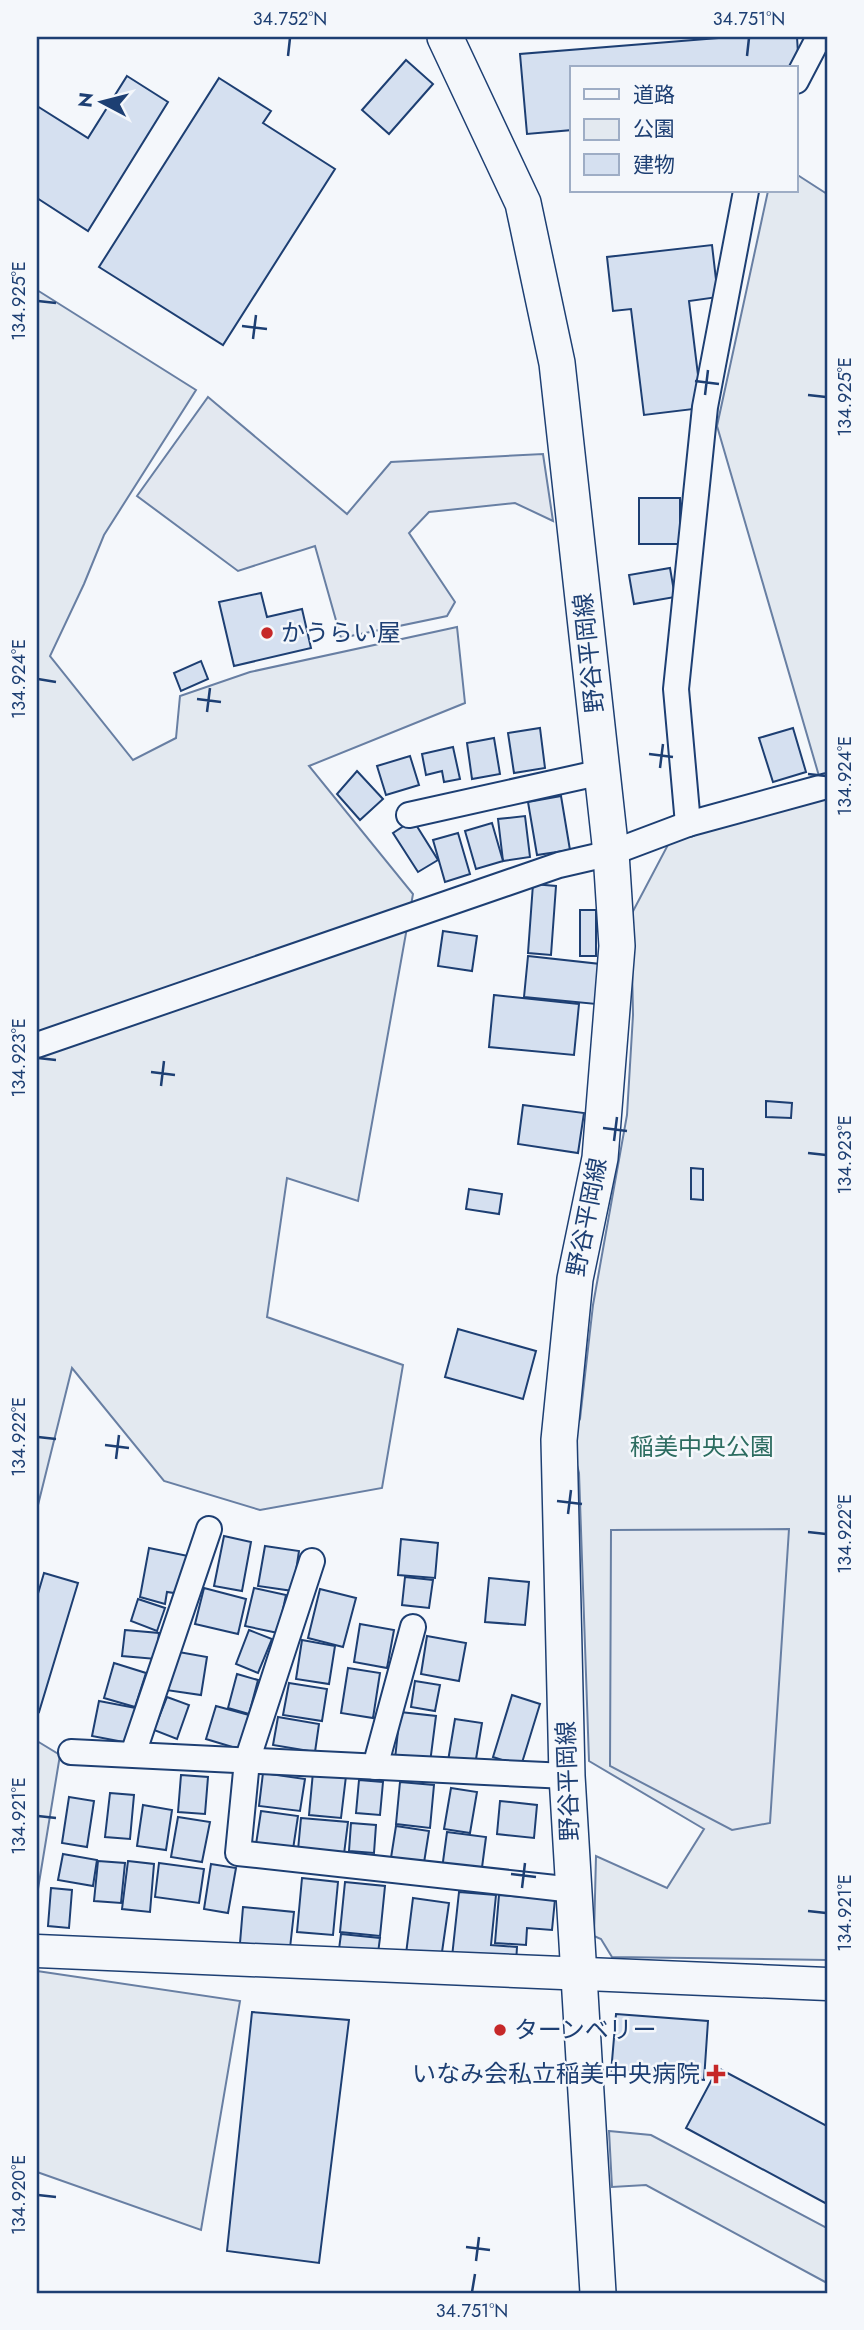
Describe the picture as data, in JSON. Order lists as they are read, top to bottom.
{
  "streets": {
    "main road": ["野谷平岡線"]
  },
  "parks": ["稲美中央公園"],
  "places": {
    "other": ["かうらい屋", "ターンベリー"],
    "health": ["いなみ会私立稲美中央病院"]
  },
  "legend": ["道路", "公園", "建物"],
  "north": "left",
  "coordinates": [
    "34.752°N",
    "34.751°N",
    "134.925°E",
    "134.924°E",
    "134.923°E",
    "134.922°E",
    "134.921°E",
    "134.920°E"
  ]
}
